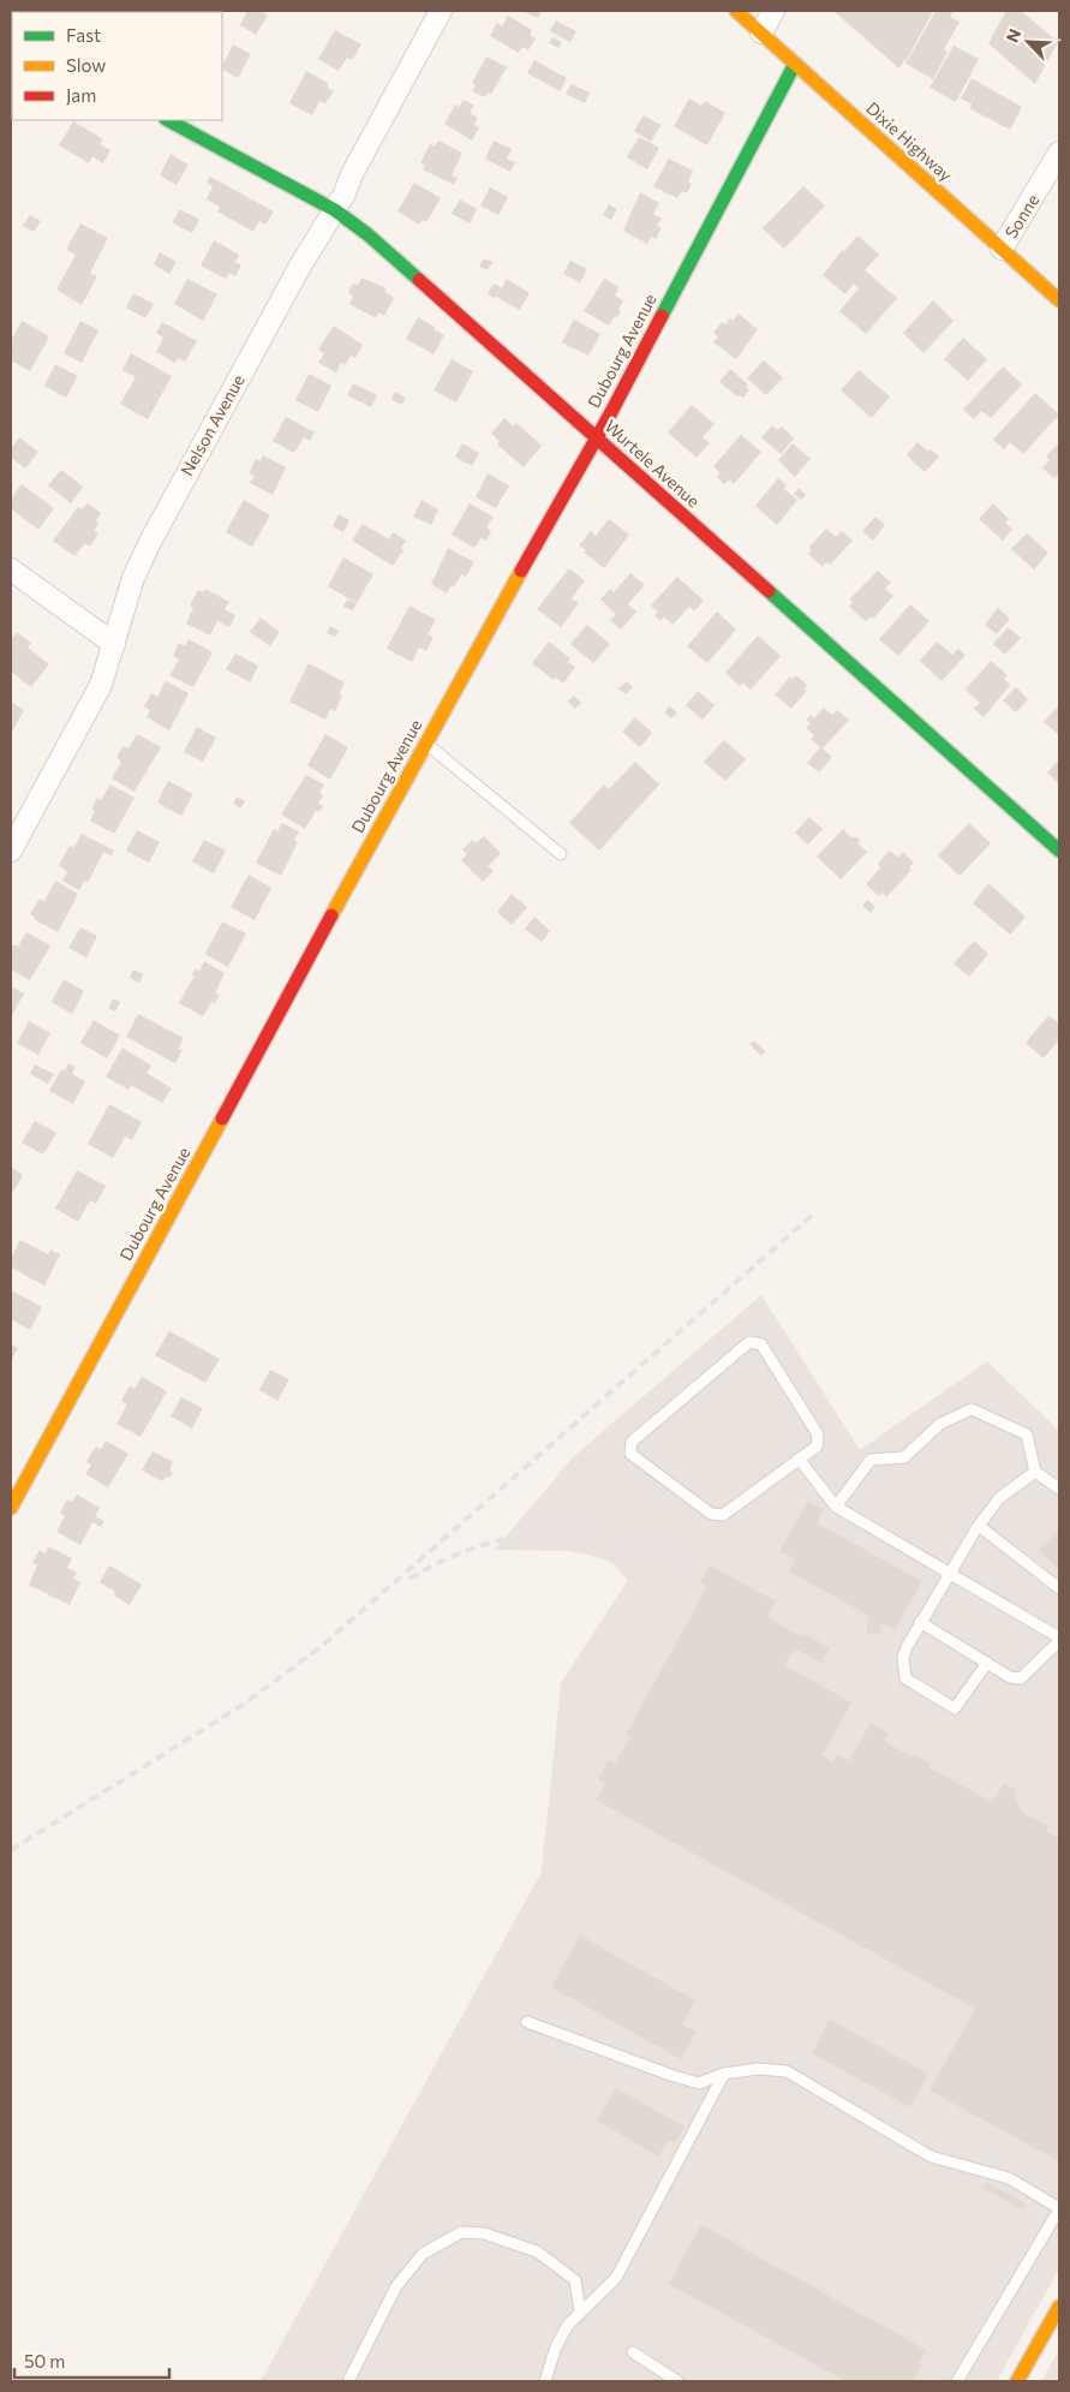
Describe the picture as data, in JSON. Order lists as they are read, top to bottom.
{
  "streets": {
    "street": [
      "Dixie Highway",
      "Sonne",
      "Dubourg Avenue",
      "Nelson Avenue",
      "Wurtele Avenue"
    ]
  },
  "crossings": [
    ["Dixie Highway", "Sonne"],
    ["Dixie Highway", "Dubourg Avenue"],
    ["Dubourg Avenue", "Wurtele Avenue"],
    ["Nelson Avenue", "Wurtele Avenue"]
  ],
  "legend": ["Fast", "Slow", "Jam"],
  "scale_bar": "50 m",
  "north": "top left"
}
